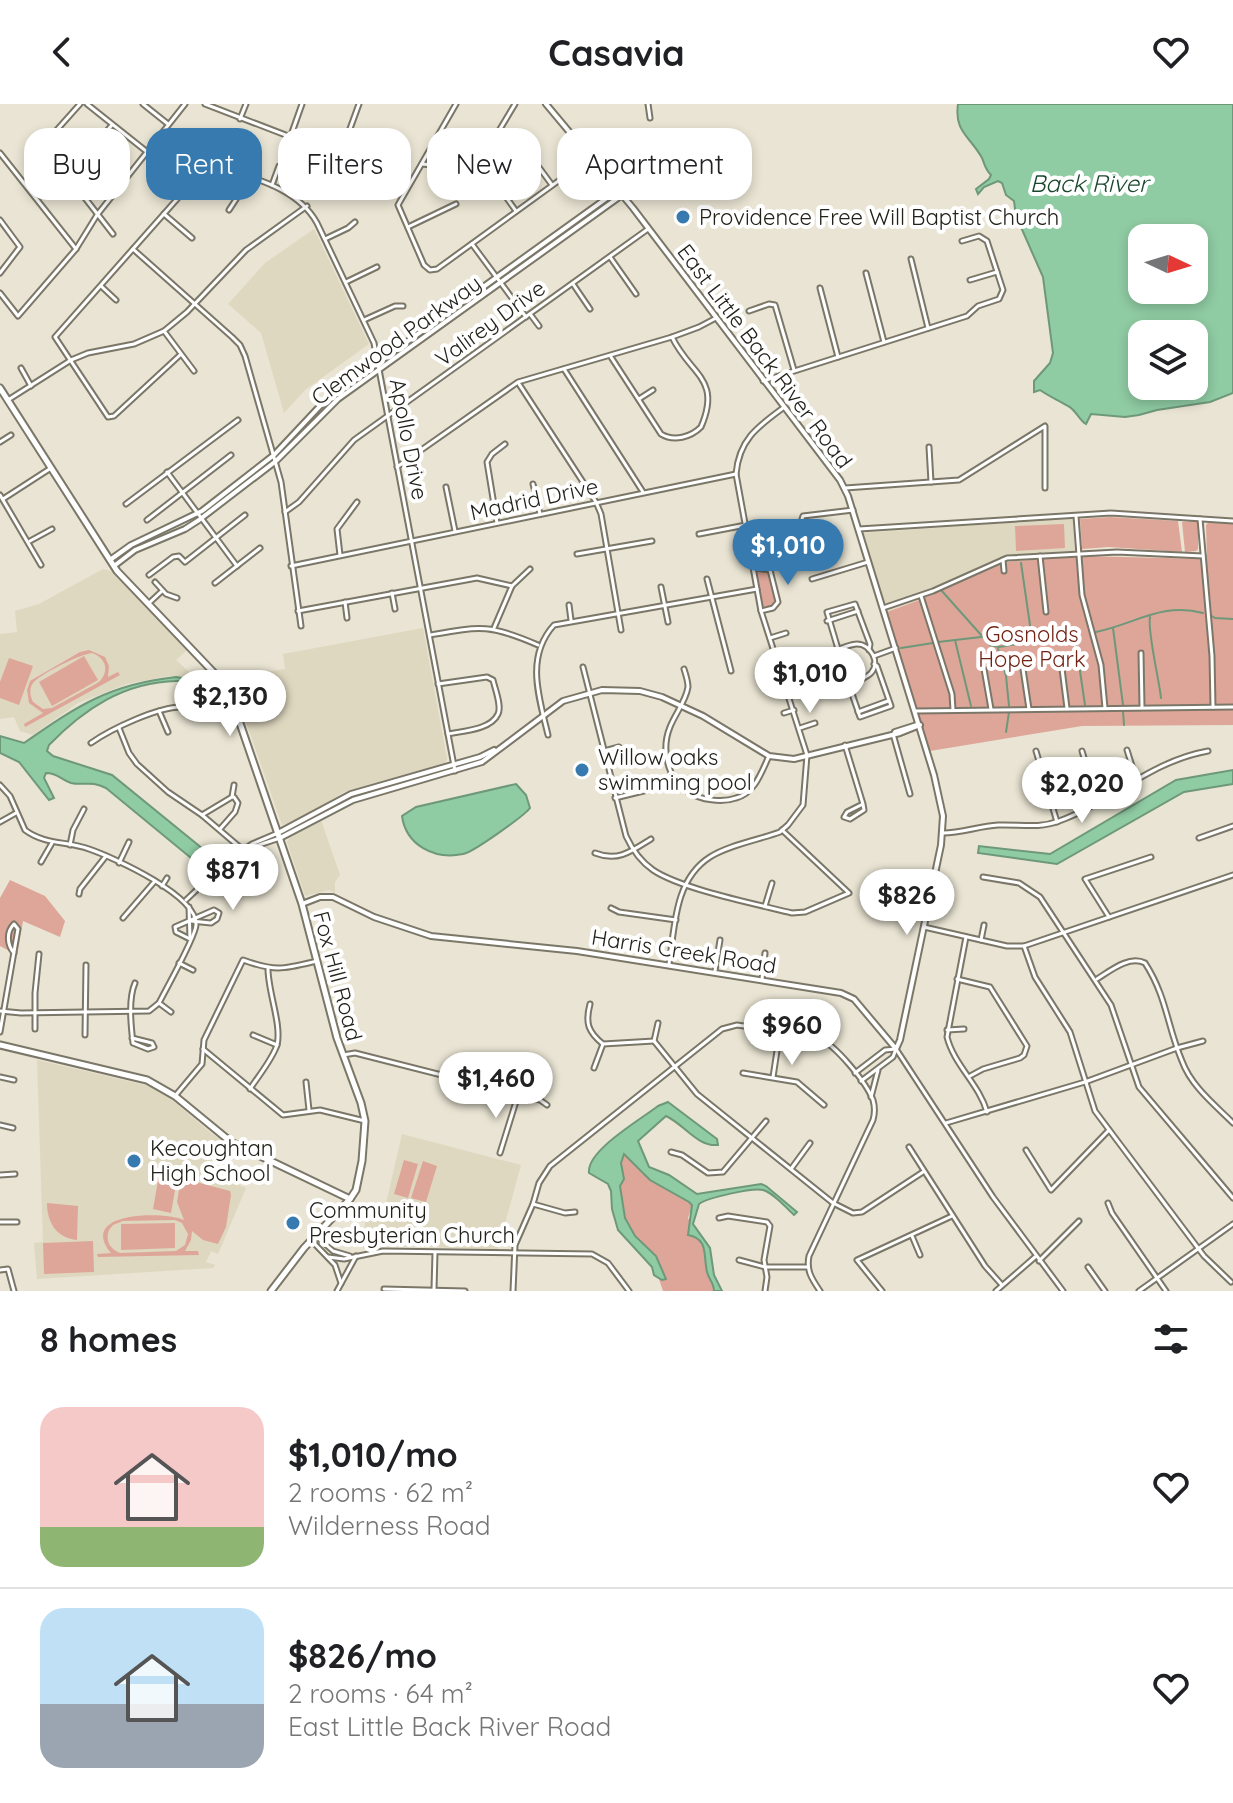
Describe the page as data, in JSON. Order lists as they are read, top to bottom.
{
  "streets": {
    "main road": ["Fox Hill Road"],
    "street": [
      "Valirey Drive",
      "Clemwood Parkway",
      "East Little Back River Road",
      "Apollo Drive",
      "Madrid Drive",
      "Harris Creek Road"
    ]
  },
  "crossings": [
    ["Valirey Drive", "East Little Back River Road"],
    ["Valirey Drive", "Apollo Drive"],
    ["Clemwood Parkway", "Apollo Drive"],
    ["Clemwood Parkway", "Fox Hill Road"],
    ["East Little Back River Road", "Harris Creek Road"],
    ["Apollo Drive", "Madrid Drive"],
    ["Harris Creek Road", "Fox Hill Road"]
  ],
  "water": ["Back River"],
  "parks": ["Gosnolds Hope Park"],
  "places": [
    "Providence Free Will Baptist Church",
    "Willow oaks swimming pool",
    "Kecoughtan High School",
    "Community Presbyterian Church"
  ],
  "north": "right",
  "page": {
    "header": "Casavia",
    "chip": [
      "Buy",
      "Rent",
      "Filters",
      "New",
      "Apartment"
    ],
    "price": [
      "$1,010",
      "$1,010",
      "$2,130",
      "$2,020",
      "$871",
      "$826",
      "$960",
      "$1,460"
    ],
    "heading": "8 homes",
    "list": [
      {
        "name": "$1,010/mo",
        "note": "2 rooms · 62 m² · Wilderness Road"
      },
      {
        "name": "$826/mo",
        "note": "2 rooms · 64 m² · East Little Back River Road"
      }
    ]
  }
}
